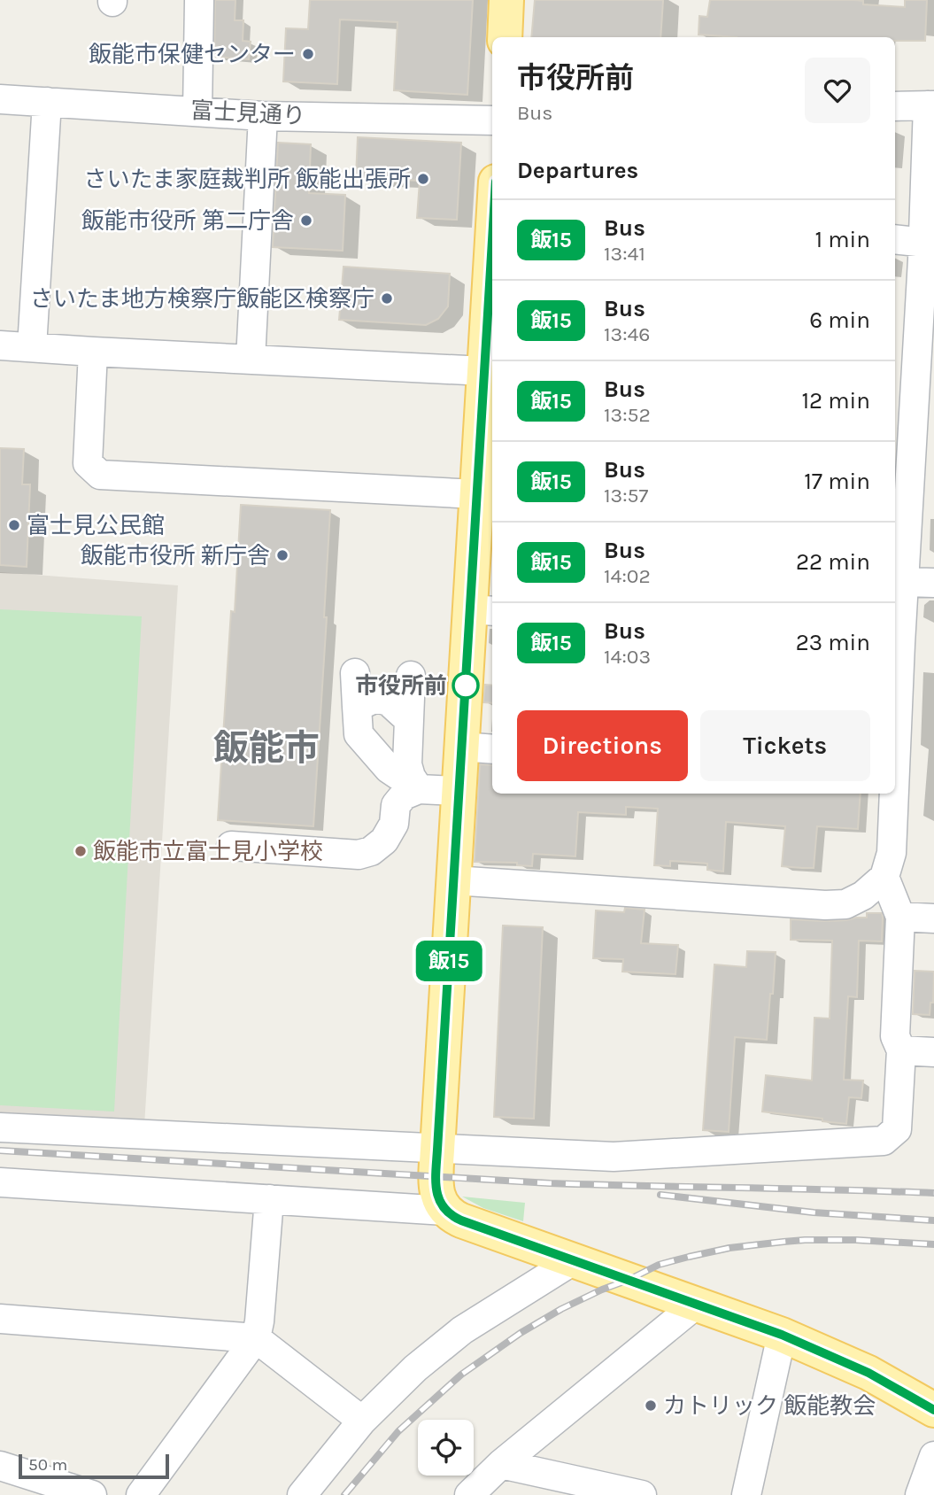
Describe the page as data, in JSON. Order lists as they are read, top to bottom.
{
  "streets": {
    "street": ["富士見通り"]
  },
  "districts": ["飯能市"],
  "places": [
    "飯能市保健センター",
    "さいたま家庭裁判所 飯能出張所",
    "飯能市役所 第二庁舎",
    "さいたま地方検察庁飯能区検察庁",
    "富士見公民館",
    "飯能市役所 新庁舎",
    "市役所前",
    "飯能市立富士見小学校",
    "カトリック 飯能教会"
  ],
  "lines": ["bus line 飯15"],
  "scale_bar": "50 m",
  "page": {
    "on_map": "飯15",
    "heading": [
      ["市役所前", "Bus"],
      "Departures"
    ],
    "list": [
      {
        "mark": "飯15",
        "name": "Bus",
        "note": "13:41",
        "value": "1 min"
      },
      {
        "mark": "飯15",
        "name": "Bus",
        "note": "13:46",
        "value": "6 min"
      },
      {
        "mark": "飯15",
        "name": "Bus",
        "note": "13:52",
        "value": "12 min"
      },
      {
        "mark": "飯15",
        "name": "Bus",
        "note": "13:57",
        "value": "17 min"
      },
      {
        "mark": "飯15",
        "name": "Bus",
        "note": "14:02",
        "value": "22 min"
      },
      {
        "mark": "飯15",
        "name": "Bus",
        "note": "14:03",
        "value": "23 min"
      }
    ],
    "buttons": ["Directions", "Tickets"],
    "scale": "50 m"
  }
}
